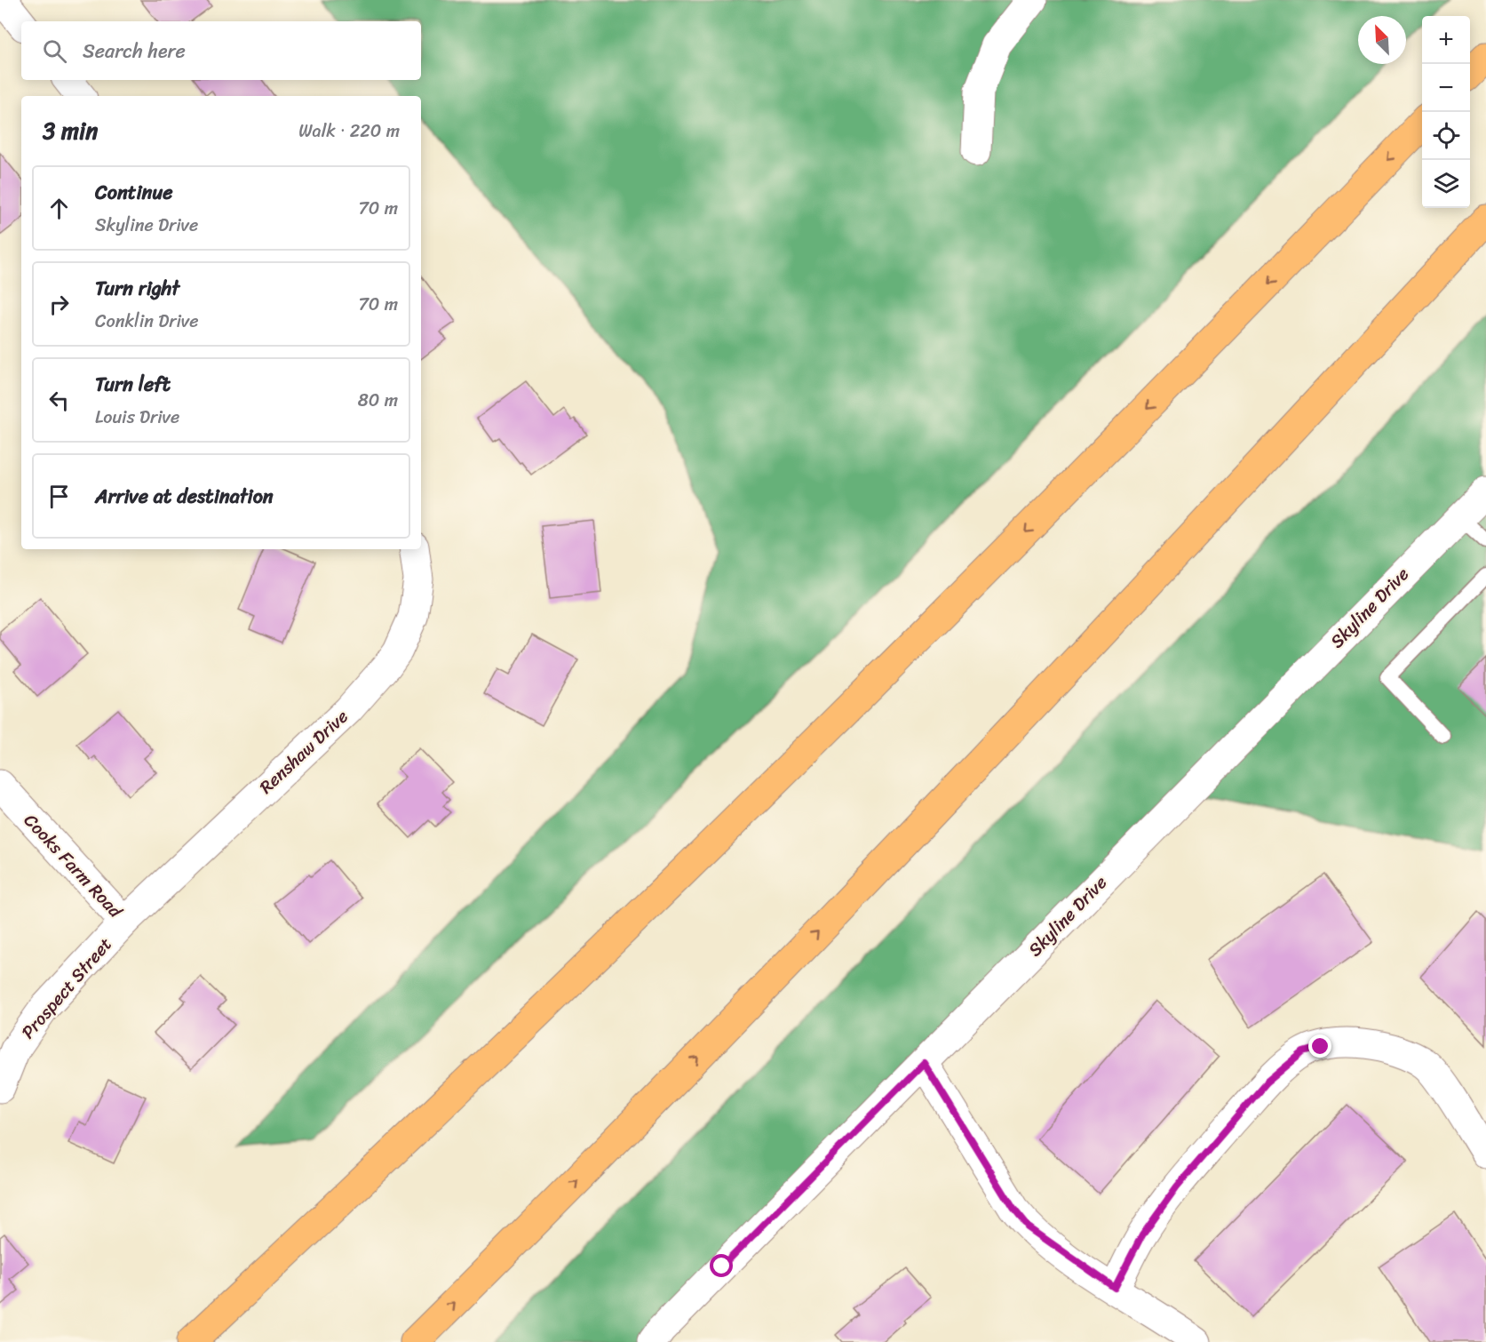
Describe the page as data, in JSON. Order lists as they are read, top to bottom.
{
  "streets": {
    "street": [
      "Skyline Drive",
      "Renshaw Drive",
      "Cooks Farm Road",
      "Prospect Street"
    ]
  },
  "crossings": [
    ["Renshaw Drive", "Cooks Farm Road"],
    ["Renshaw Drive", "Prospect Street"],
    ["Cooks Farm Road", "Prospect Street"]
  ],
  "north": "top left",
  "page": {
    "map_buttons": ["+", "−"],
    "search": "Search here",
    "heading": ["3 min", "Walk · 220 m"],
    "list": [
      ["Continue", "Skyline Drive", "70 m"],
      ["Turn right", "Conklin Drive", "70 m"],
      ["Turn left", "Louis Drive", "80 m"],
      "Arrive at destination"
    ]
  }
}
